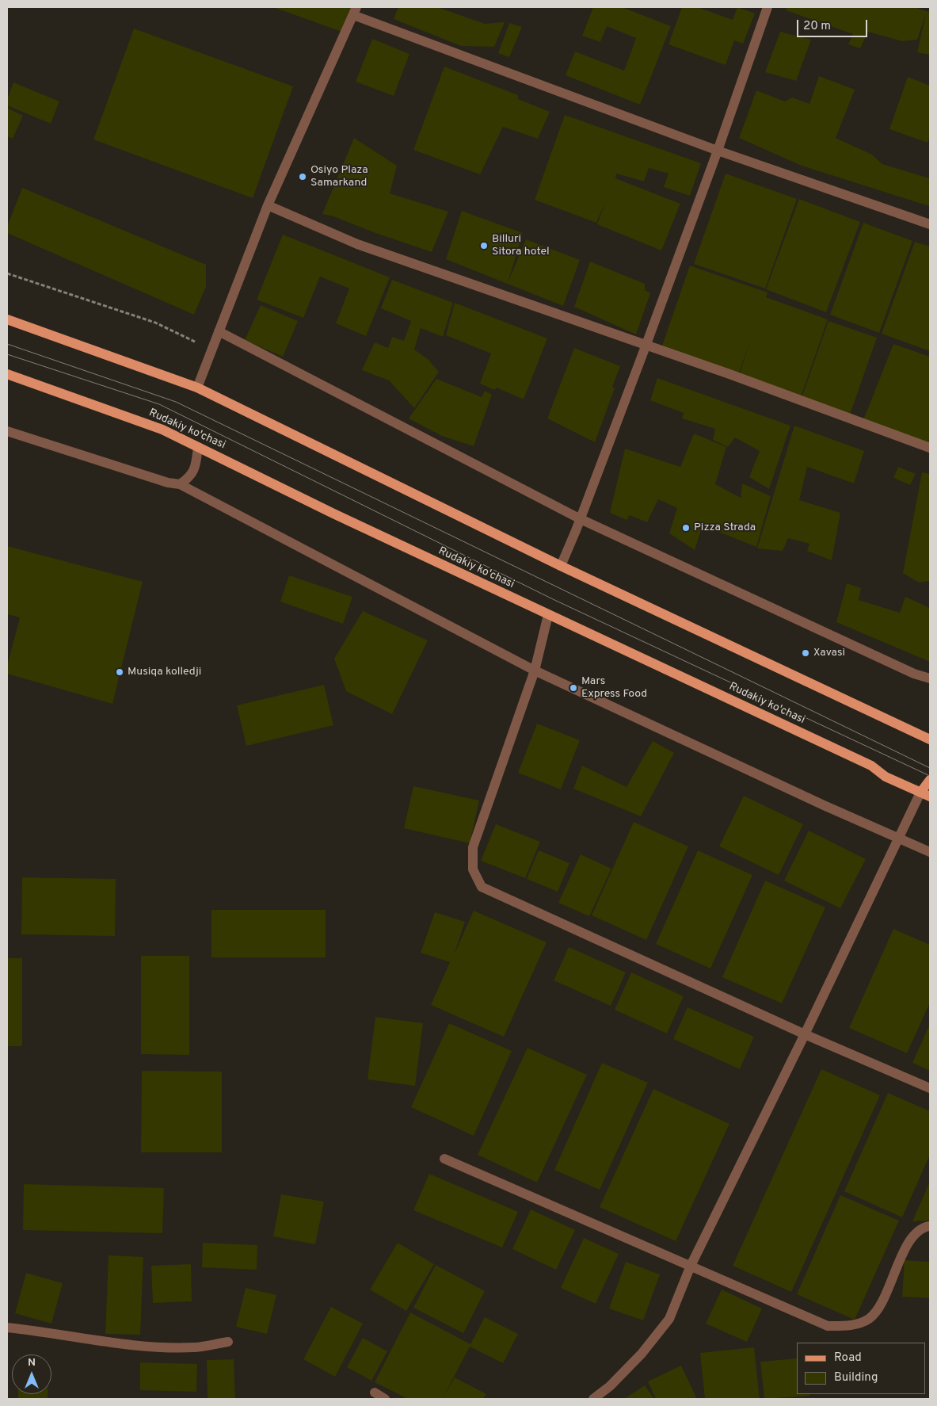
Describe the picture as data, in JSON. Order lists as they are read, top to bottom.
{
  "streets": {
    "main road": ["Rudakiy ko'chasi"]
  },
  "places": [
    "Osiyo Plaza Samarkand",
    "Billuri Sitora hotel",
    "Pizza Strada",
    "Xavasi",
    "Musiqa kolledji",
    "Mars Express Food"
  ],
  "legend": ["Road", "Building"],
  "scale_bar": "20 m",
  "north": "top"
}
